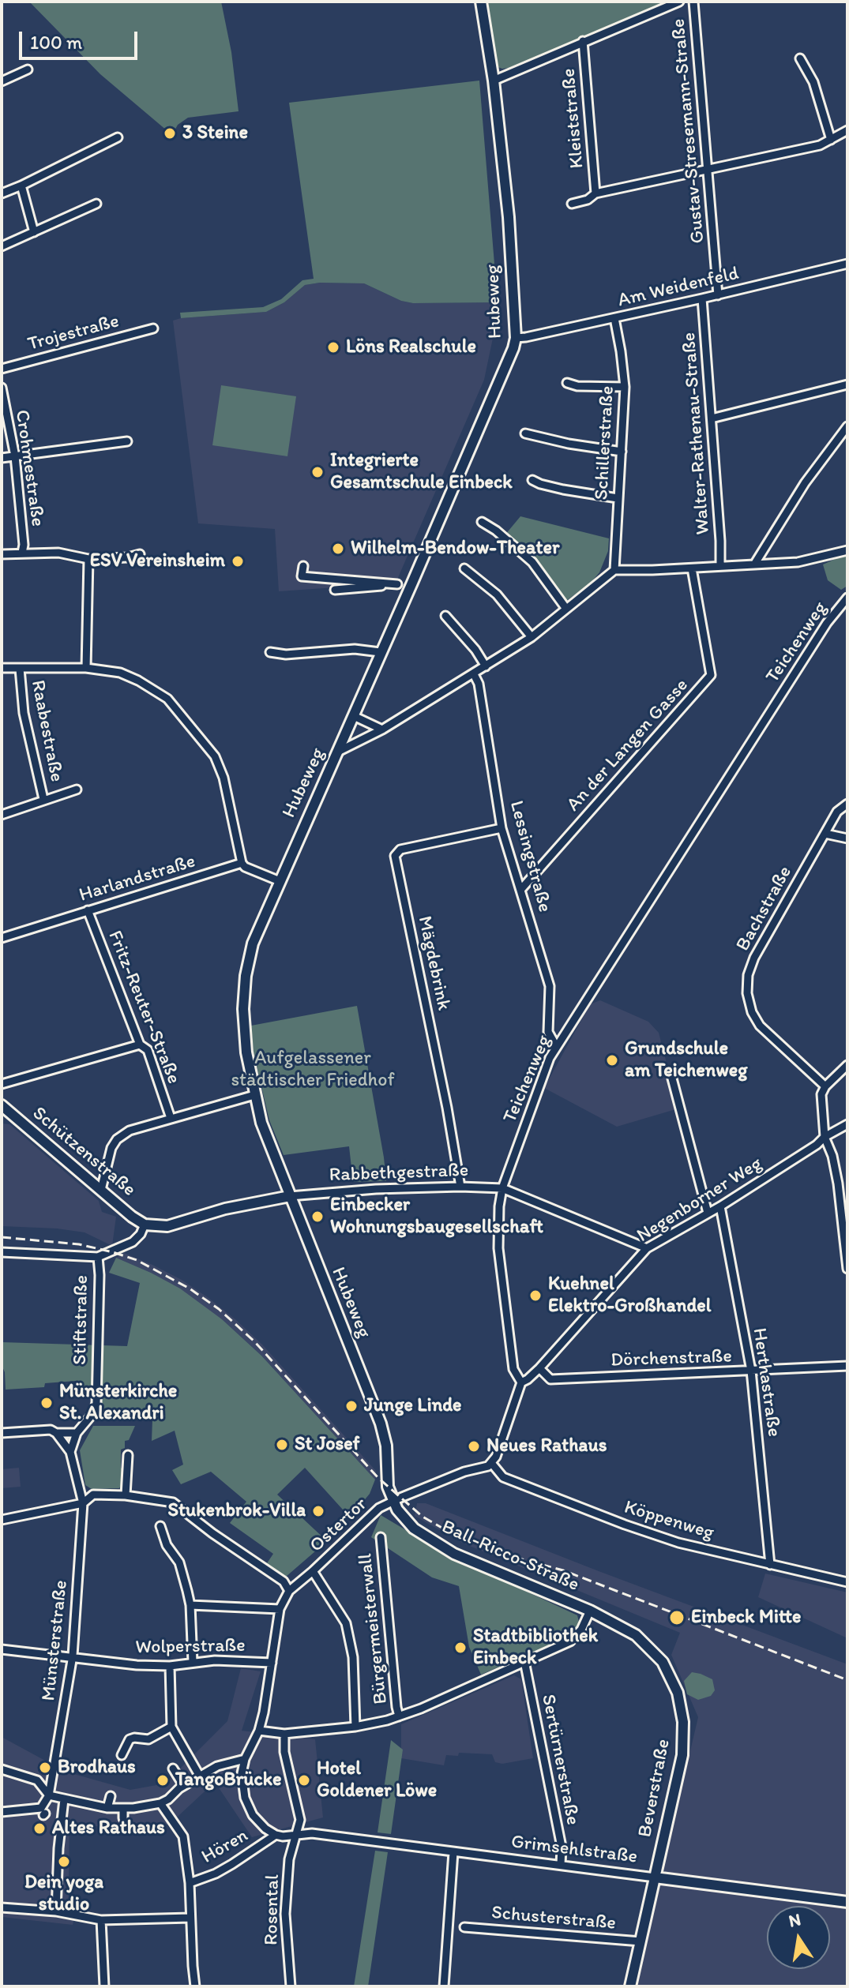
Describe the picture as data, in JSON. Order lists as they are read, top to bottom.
{
  "streets": {
    "street": [
      "Kleiststraße",
      "Gustav-Stresemann-Straße",
      "Am Weidenfeld",
      "Hubeweg",
      "Trojestraße",
      "Walter-Rathenau-Straße",
      "Schillerstraße",
      "Crohmestraße",
      "Teichenweg",
      "Raabestraße",
      "An der Langen Gasse",
      "Lessingstraße",
      "Harlandstraße",
      "Bachstraße",
      "Mägdebrink",
      "Fritz-Reuter-Straße",
      "Schützenstraße",
      "Rabbethgestraße",
      "Negenborner Weg",
      "Stiftstraße",
      "Dörchenstraße",
      "Herthastraße",
      "Köppenweg",
      "Ostertor",
      "Ball-Ricco-Straße",
      "Bürgermeisterwall",
      "Münsterstraße",
      "Wolperstraße",
      "Sertürnerstraße",
      "Beverstraße",
      "Hören",
      "Grimsehlstraße",
      "Rosental",
      "Schusterstraße"
    ]
  },
  "crossings": [
    ["Gustav-Stresemann-Straße", "Am Weidenfeld"],
    ["Am Weidenfeld", "Hubeweg"],
    ["Am Weidenfeld", "Walter-Rathenau-Straße"],
    ["Am Weidenfeld", "Schillerstraße"],
    ["Hubeweg", "Rabbethgestraße"],
    ["Hubeweg", "Ostertor"],
    ["Hubeweg", "Ball-Ricco-Straße"],
    ["Teichenweg", "Lessingstraße"],
    ["Teichenweg", "Rabbethgestraße"],
    ["Teichenweg", "Negenborner Weg"],
    ["An der Langen Gasse", "Lessingstraße"],
    ["Lessingstraße", "Mägdebrink"],
    ["Harlandstraße", "Fritz-Reuter-Straße"],
    ["Mägdebrink", "Rabbethgestraße"],
    ["Schützenstraße", "Rabbethgestraße"],
    ["Rabbethgestraße", "Negenborner Weg"],
    ["Negenborner Weg", "Dörchenstraße"],
    ["Negenborner Weg", "Herthastraße"],
    ["Stiftstraße", "Münsterstraße"],
    ["Dörchenstraße", "Herthastraße"],
    ["Herthastraße", "Köppenweg"],
    ["Ostertor", "Ball-Ricco-Straße"],
    ["Ball-Ricco-Straße", "Beverstraße"],
    ["Münsterstraße", "Wolperstraße"],
    ["Sertürnerstraße", "Grimsehlstraße"],
    ["Beverstraße", "Grimsehlstraße"],
    ["Beverstraße", "Schusterstraße"],
    ["Hören", "Grimsehlstraße"],
    ["Grimsehlstraße", "Rosental"]
  ],
  "parks": ["Aufgelassener städtischer Friedhof"],
  "places": [
    "3 Steine",
    "Löns Realschule",
    "Integrierte Gesamtschule Einbeck",
    "Wilhelm-Bendow-Theater",
    "ESV Vereinsheim",
    "Grundschule am Teichenweg",
    "Einbecker Wohnungsbaugesellschaft",
    "Kuehnel Elektro-Großhandel",
    "Münsterkirche St. Alexandri",
    "Junge Linde",
    "St Josef",
    "Neues Rathaus",
    "Stukenbrok-Villa",
    "Einbeck Mitte",
    "Stadtbibliothek Einbeck",
    "Brodhaus",
    "TangoBrücke",
    "Hotel Goldener Löwe",
    "Altes Rathaus",
    "Dein yoga studio"
  ],
  "scale_bar": "100 m",
  "north": "top"
}
